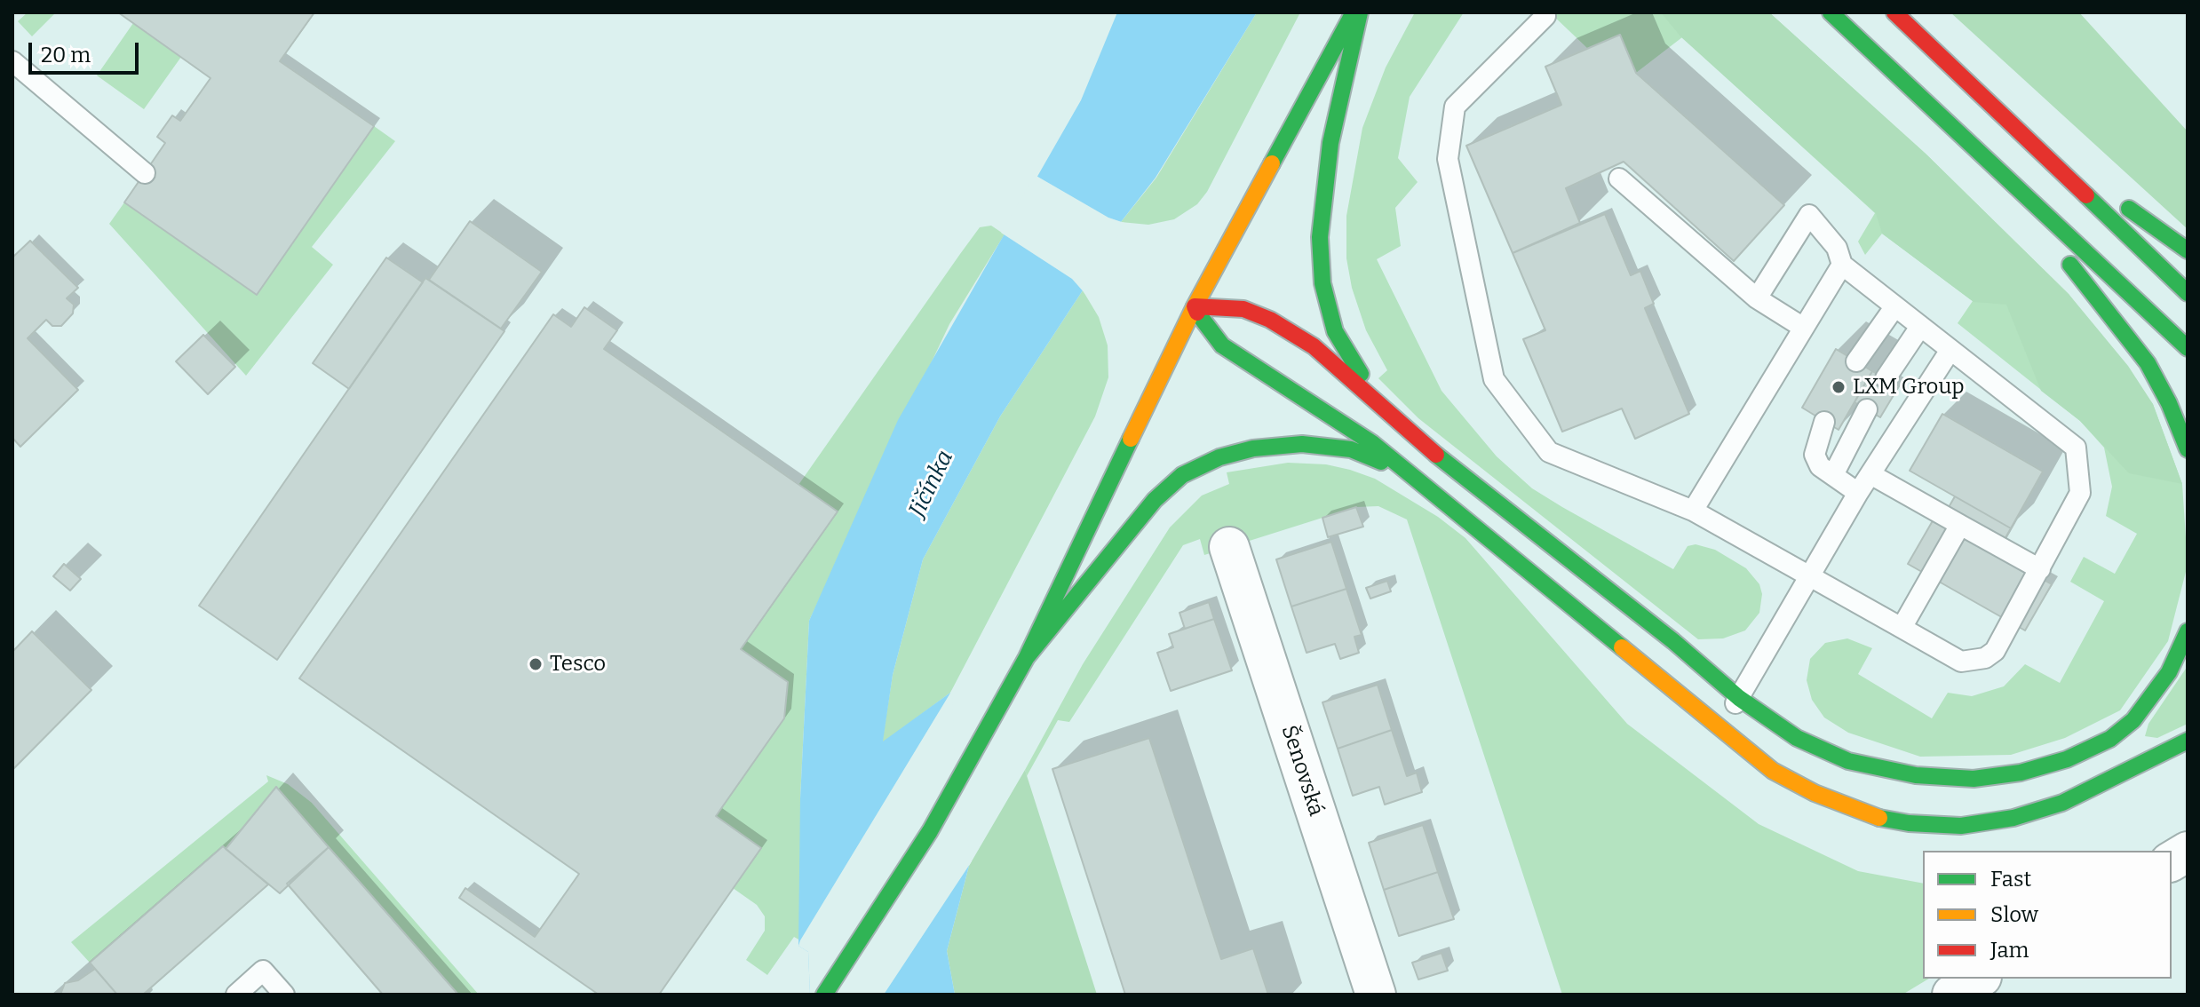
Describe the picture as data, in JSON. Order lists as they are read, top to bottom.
{
  "streets": {
    "street": ["Šenovská"]
  },
  "water": ["Jičínka"],
  "places": ["LXM Group", "Tesco"],
  "legend": ["Fast", "Slow", "Jam"],
  "scale_bar": "20 m"
}
